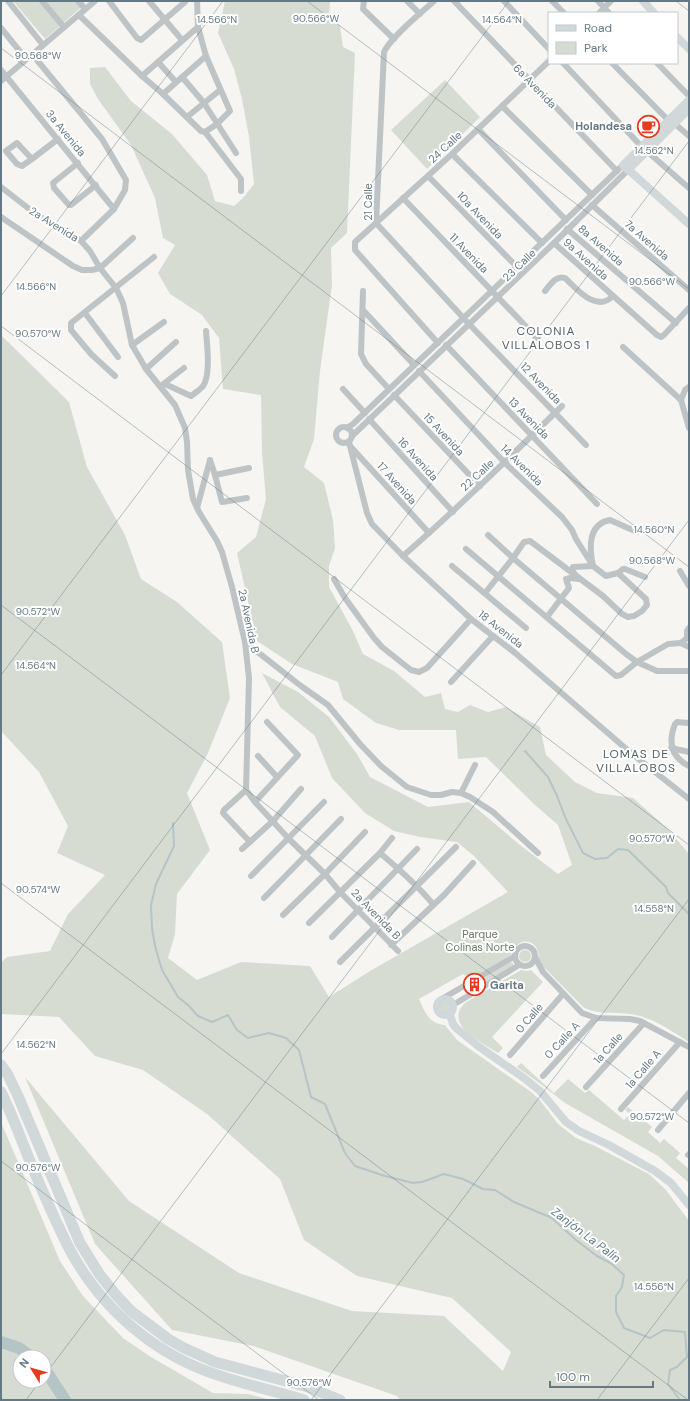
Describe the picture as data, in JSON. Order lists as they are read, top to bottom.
{
  "streets": {
    "street": [
      "6a Avenida",
      "3a Avenida",
      "24 Calle",
      "21 Calle",
      "10a Avenida",
      "2a Avenida",
      "7a Avenida",
      "8a Avenida",
      "11 Avenida",
      "9a Avenida",
      "23 Calle",
      "12 Avenida",
      "13 Avenida",
      "15 Avenida",
      "16 Avenida",
      "14 Avenida",
      "22 Calle",
      "17 Avenida",
      "2a Avenida B",
      "18 Avenida",
      "0 Calle",
      "0 Calle A",
      "1a Calle",
      "1a Calle A"
    ]
  },
  "crossings": [
    ["6a Avenida", "24 Calle"],
    ["6a Avenida", "23 Calle"],
    ["24 Calle", "21 Calle"],
    ["24 Calle", "10a Avenida"],
    ["24 Calle", "8a Avenida"],
    ["24 Calle", "11 Avenida"],
    ["24 Calle", "23 Calle"],
    ["21 Calle", "23 Calle"],
    ["21 Calle", "12 Avenida"],
    ["10a Avenida", "23 Calle"],
    ["2a Avenida", "2a Avenida B"],
    ["7a Avenida", "23 Calle"],
    ["8a Avenida", "9a Avenida"],
    ["8a Avenida", "23 Calle"],
    ["11 Avenida", "23 Calle"],
    ["9a Avenida", "23 Calle"],
    ["23 Calle", "12 Avenida"],
    ["23 Calle", "13 Avenida"],
    ["23 Calle", "15 Avenida"],
    ["23 Calle", "16 Avenida"],
    ["23 Calle", "14 Avenida"],
    ["23 Calle", "17 Avenida"],
    ["23 Calle", "18 Avenida"],
    ["12 Avenida", "22 Calle"],
    ["13 Avenida", "22 Calle"],
    ["15 Avenida", "22 Calle"],
    ["16 Avenida", "22 Calle"],
    ["14 Avenida", "22 Calle"],
    ["22 Calle", "17 Avenida"],
    ["22 Calle", "18 Avenida"],
    ["17 Avenida", "18 Avenida"]
  ],
  "districts": ["COLONIA VILLALOBOS 1", "LOMAS DE VILLALOBOS"],
  "water": ["Zanjón La Palín"],
  "parks": ["Parque Colinas Norte"],
  "places": {
    "cafe": ["Holandesa"],
    "building": ["Garita"]
  },
  "legend": ["Road", "Park"],
  "scale_bar": "100 m",
  "north": "top left",
  "coordinates": [
    "90.566°W",
    "14.566°N",
    "14.564°N",
    "90.568°W",
    "14.562°N",
    "90.570°W",
    "14.560°N",
    "90.572°W",
    "90.574°W",
    "14.558°N",
    "90.576°W",
    "14.556°N"
  ]
}
